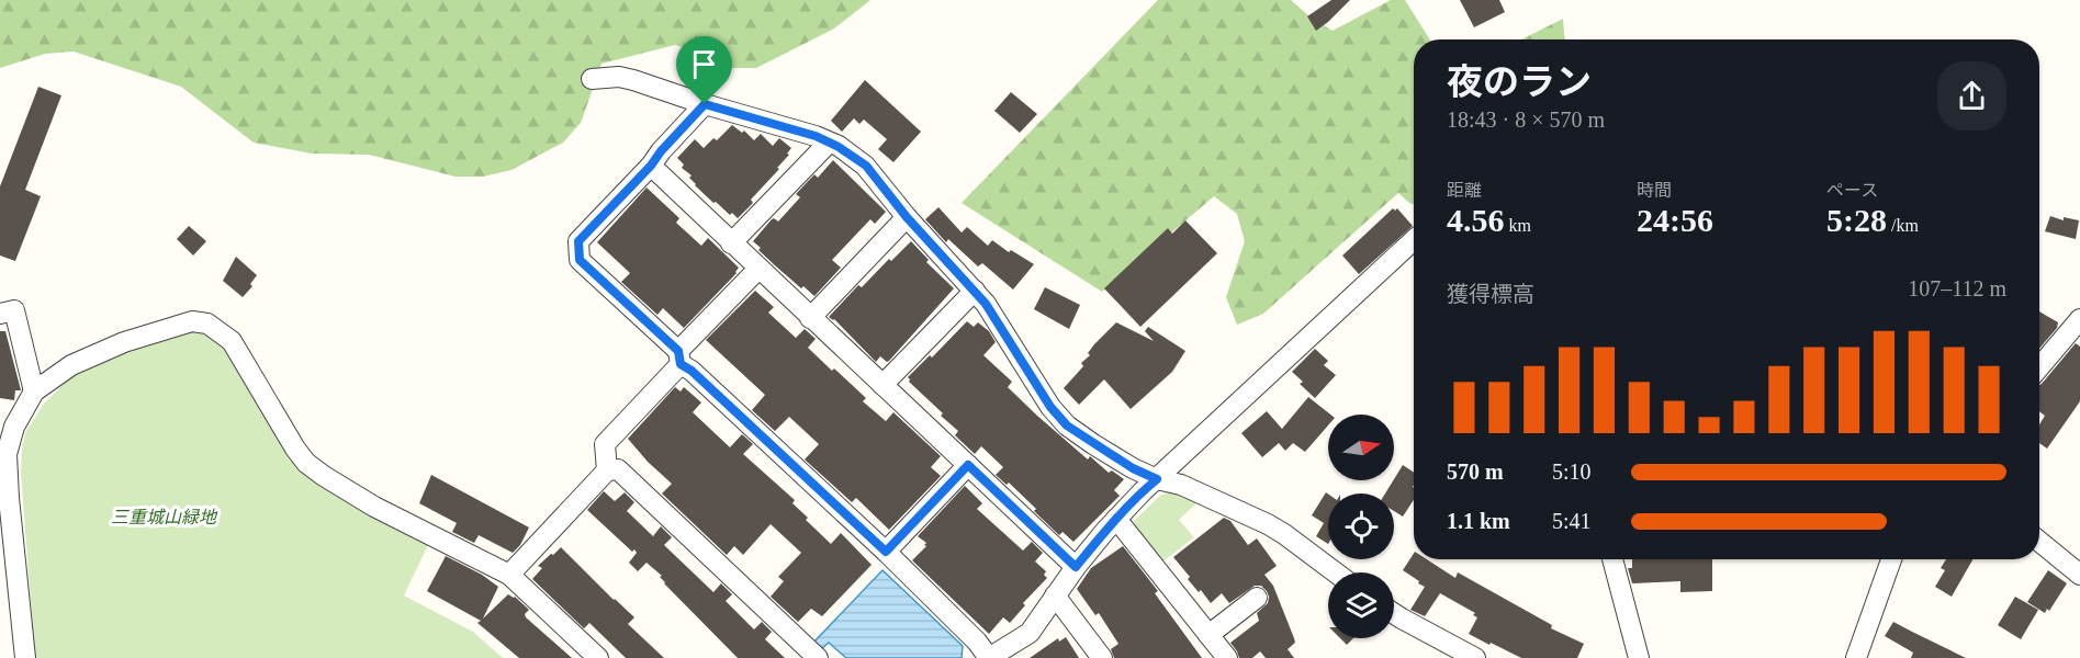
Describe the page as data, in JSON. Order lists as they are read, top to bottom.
{
  "parks": ["三重城山緑地"],
  "north": "right",
  "page": {
    "heading": ["夜のラン", "18:43 · 8 × 570 m"],
    "stats": [
      ["距離", "4.56 km"],
      ["時間", "24:56"],
      ["ペース", "5:28 /km"]
    ],
    "chart": ["獲得標高", "107–112 m"],
    "list": [
      {
        "name": "570 m",
        "note": "5:10"
      },
      {
        "name": "1.1 km",
        "note": "5:41"
      }
    ]
  }
}
